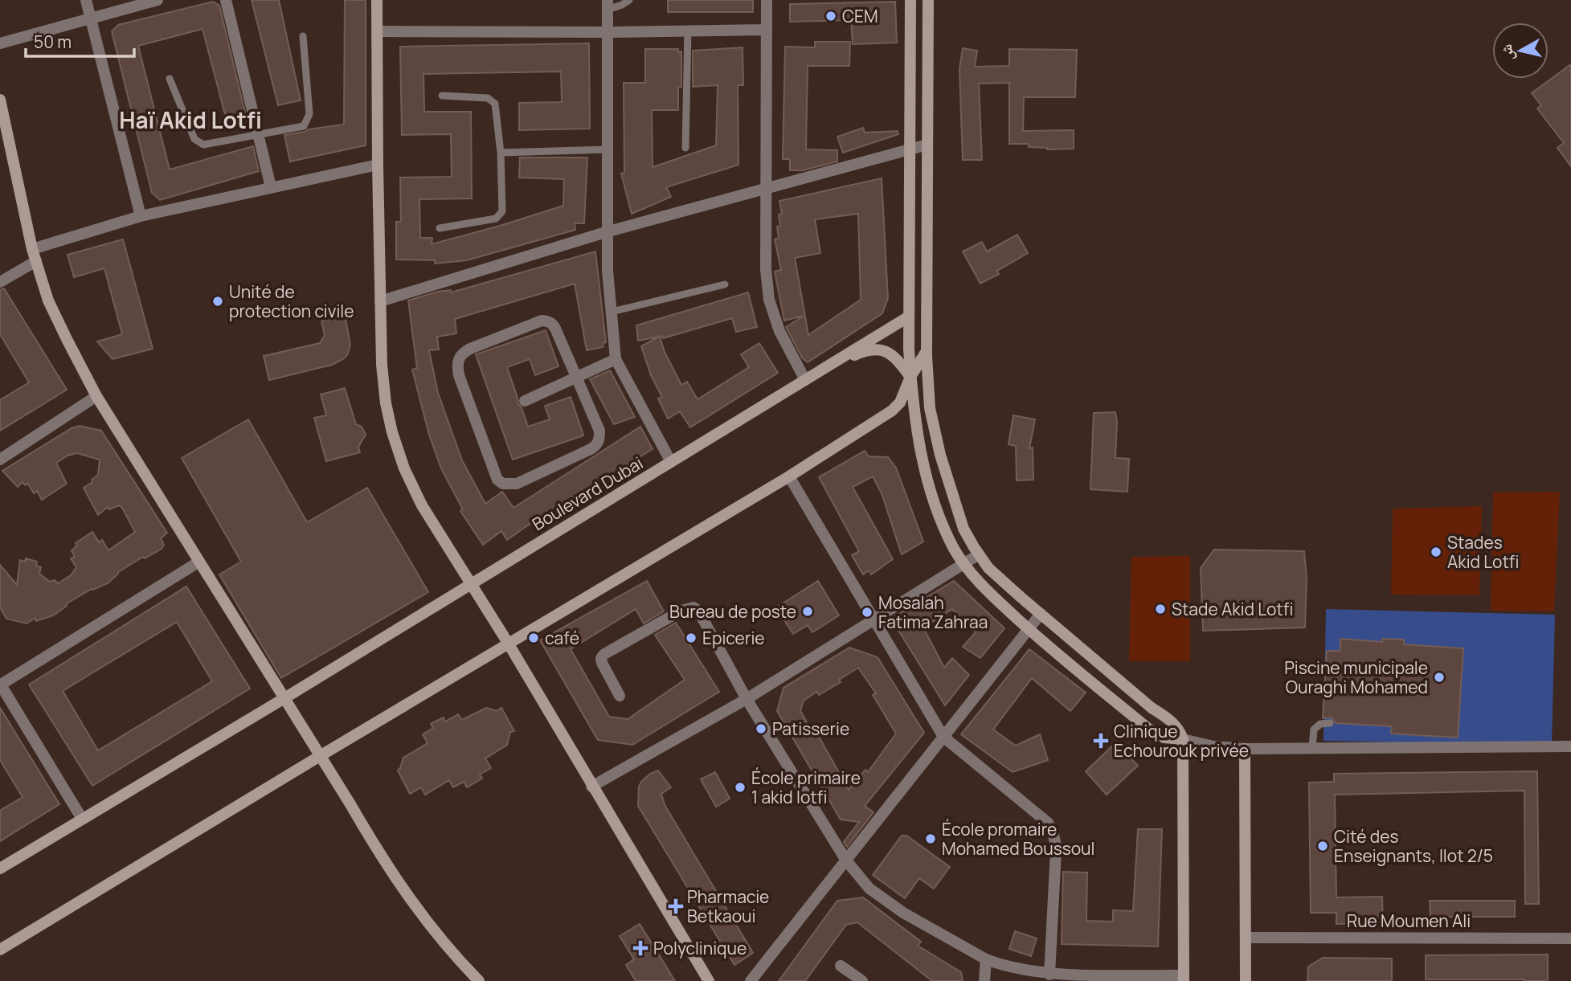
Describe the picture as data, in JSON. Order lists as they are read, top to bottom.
{
  "streets": {
    "street": ["Boulevard Dubai", "Rue Moumen Ali"]
  },
  "districts": ["Haï Akid Lotfi"],
  "places": {
    "other": [
      "CEM",
      "Unité de protection civile",
      "Stades Akid Lotfi",
      "Stade Akid Lotfi",
      "Bureau de poste",
      "Mosalah Fatima Zahraa",
      "café",
      "Epicerie",
      "Piscine municipale Ouraghi Mohamed",
      "Patisserie",
      "École primaire 1 akid lotfi",
      "École promaire Mohamed Boussoul",
      "Cité des Enseignants, Ilot 2/5"
    ],
    "health": ["Clinique Echourouk privée", "Pharmacie Betkaoui", "Polyclinique"]
  },
  "scale_bar": "50 m",
  "north": "left"
}
